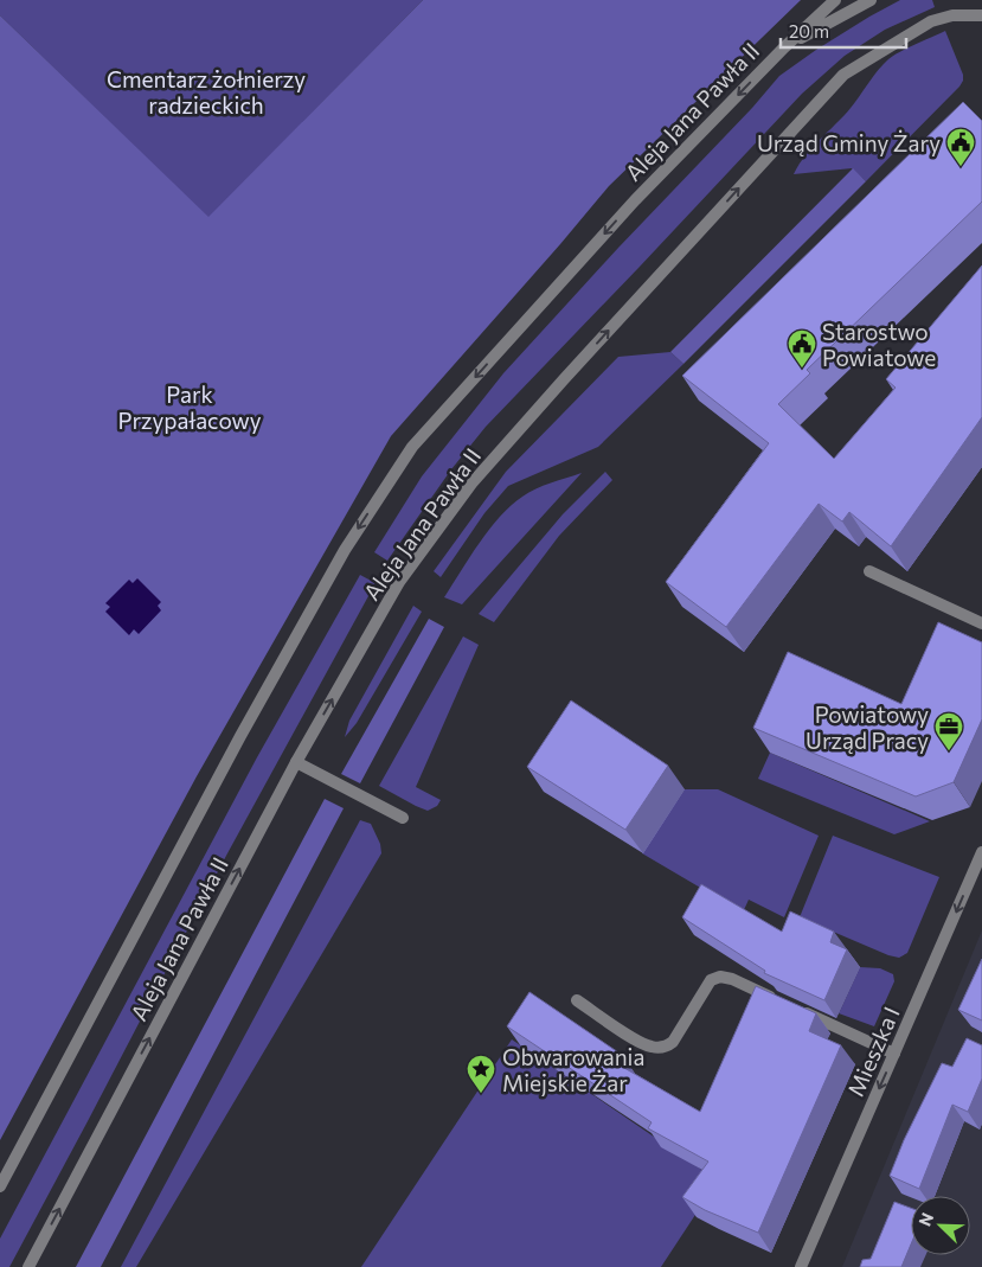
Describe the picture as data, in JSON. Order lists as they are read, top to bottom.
{
  "streets": {
    "street": ["Aleja Jana Pawła II", "Mieszka I"]
  },
  "one_way": ["Mieszka I"],
  "parks": ["Cmentarz żołnierzy radzieckich", "Park Przypałacowy"],
  "places": {
    "public building": ["Urząd Gminy Żary", "Starostwo Powiatowe"],
    "office": ["Powiatowy Urząd Pracy"],
    "place": ["Obwarowania Miejskie Żar"]
  },
  "scale_bar": "20 m",
  "north": "top left"
}
